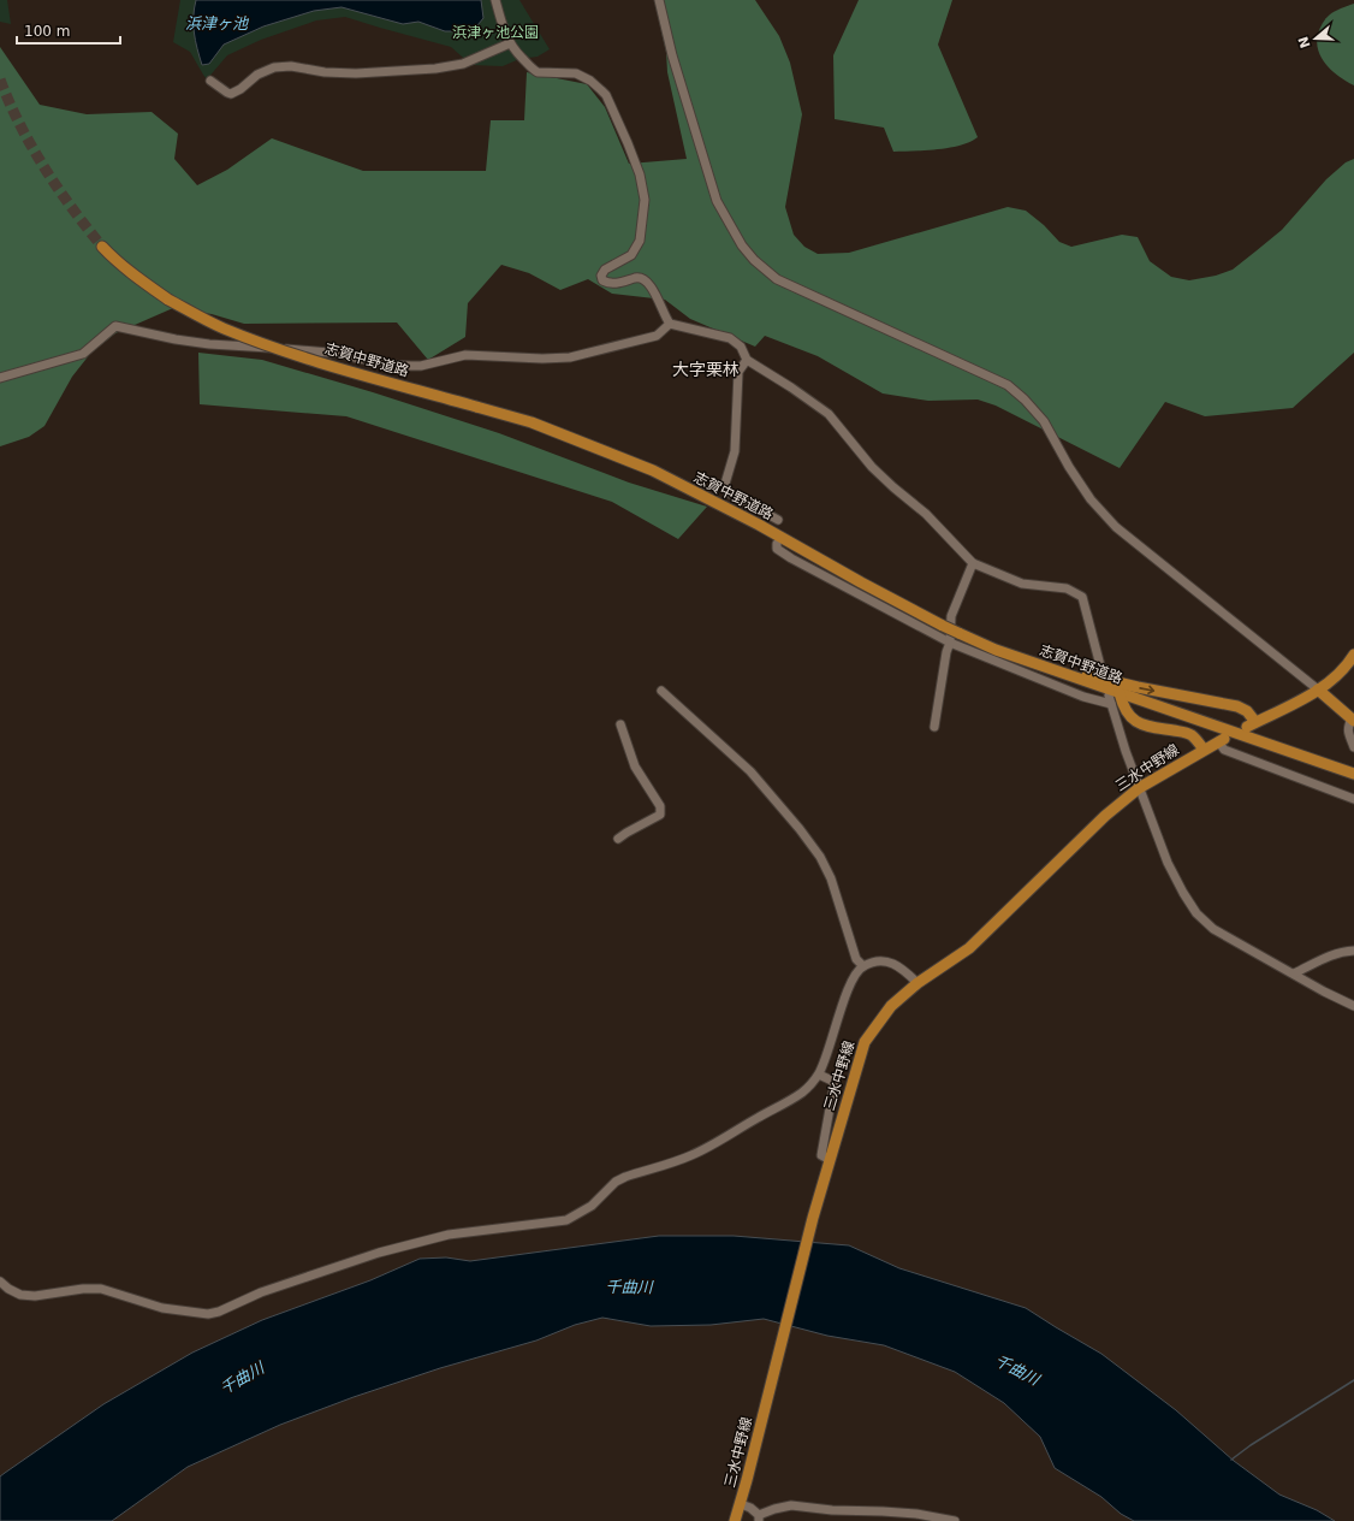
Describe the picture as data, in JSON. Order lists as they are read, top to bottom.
{
  "streets": {
    "main road": ["志賀中野道路", "三水中野線"]
  },
  "districts": ["大字栗林"],
  "water": ["浜津ヶ池", "千曲川"],
  "parks": ["浜津ヶ池公園"],
  "scale_bar": "100 m",
  "north": "left"
}
